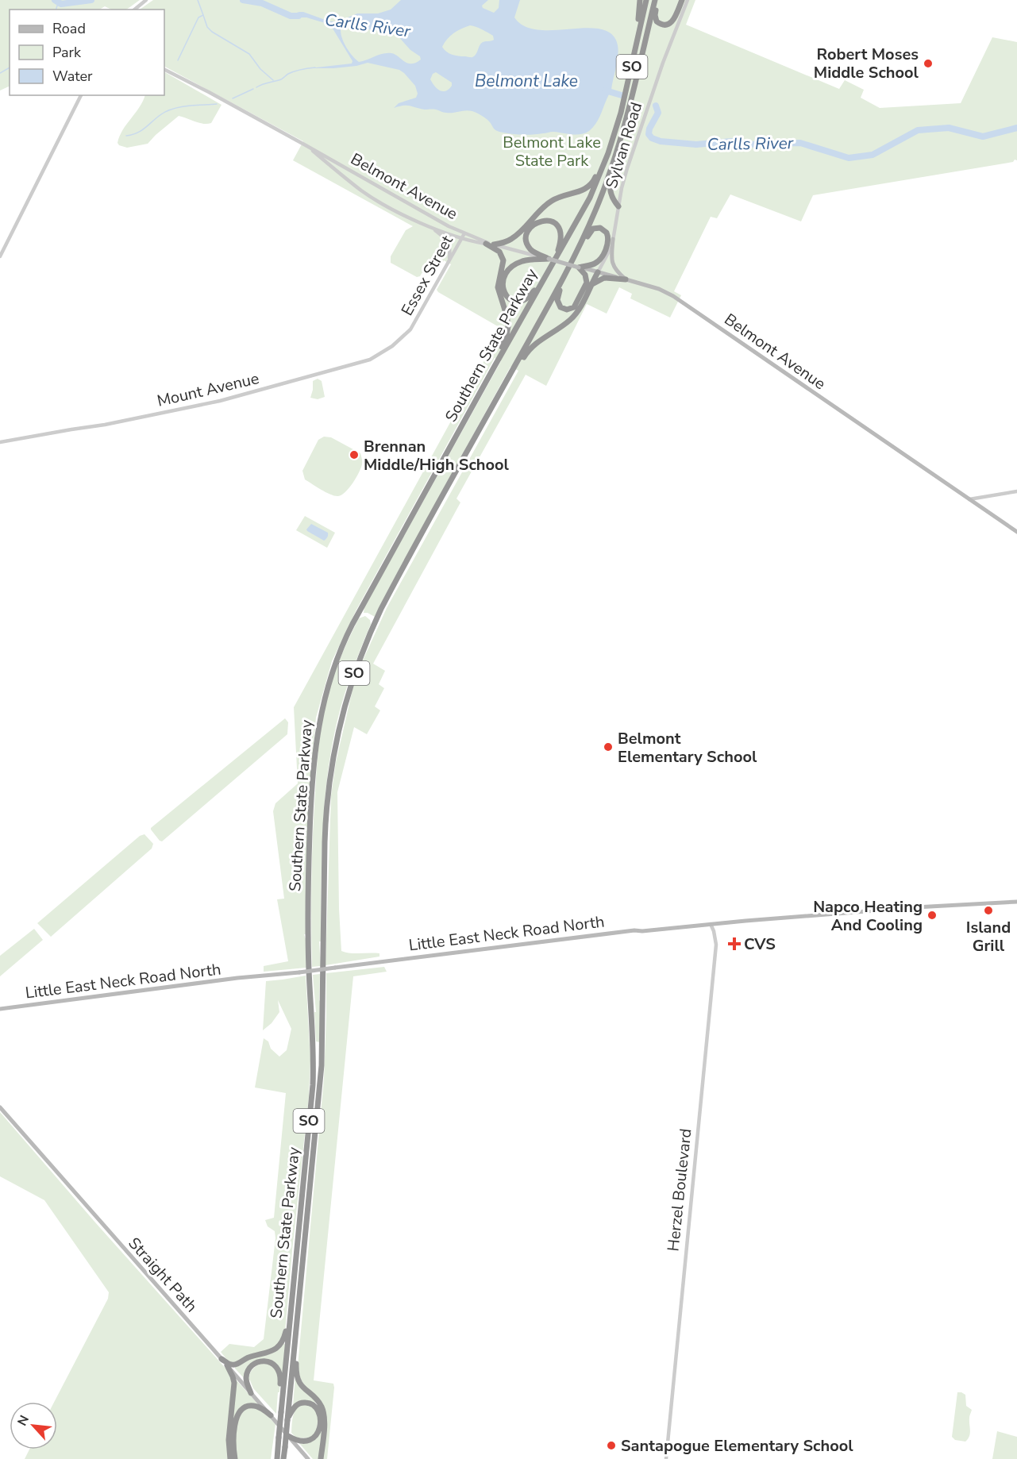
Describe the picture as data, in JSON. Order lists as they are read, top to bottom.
{
  "streets": {
    "highway": ["SO", "Southern State Parkway"],
    "main road": ["Belmont Avenue", "Little East Neck Road North", "Straight Path"],
    "street": [
      "Sylvan Road",
      "Essex Street",
      "Mount Avenue",
      "Herzel Boulevard"
    ]
  },
  "crossings": [
    ["Sylvan Road", "Belmont Avenue"],
    ["Belmont Avenue", "Essex Street"],
    ["Essex Street", "Mount Avenue"],
    ["Little East Neck Road North", "Herzel Boulevard"]
  ],
  "water": ["Carlls River", "Belmont Lake"],
  "parks": ["Belmont Lake State Park"],
  "places": {
    "other": [
      "Robert Moses Middle School",
      "Brennan Middle/High School",
      "Belmont Elementary School",
      "Island Grill",
      "Napco Heating And Cooling",
      "Santapogue Elementary School"
    ],
    "health": ["CVS"]
  },
  "legend": ["Road", "Park", "Water"],
  "north": "top left"
}
